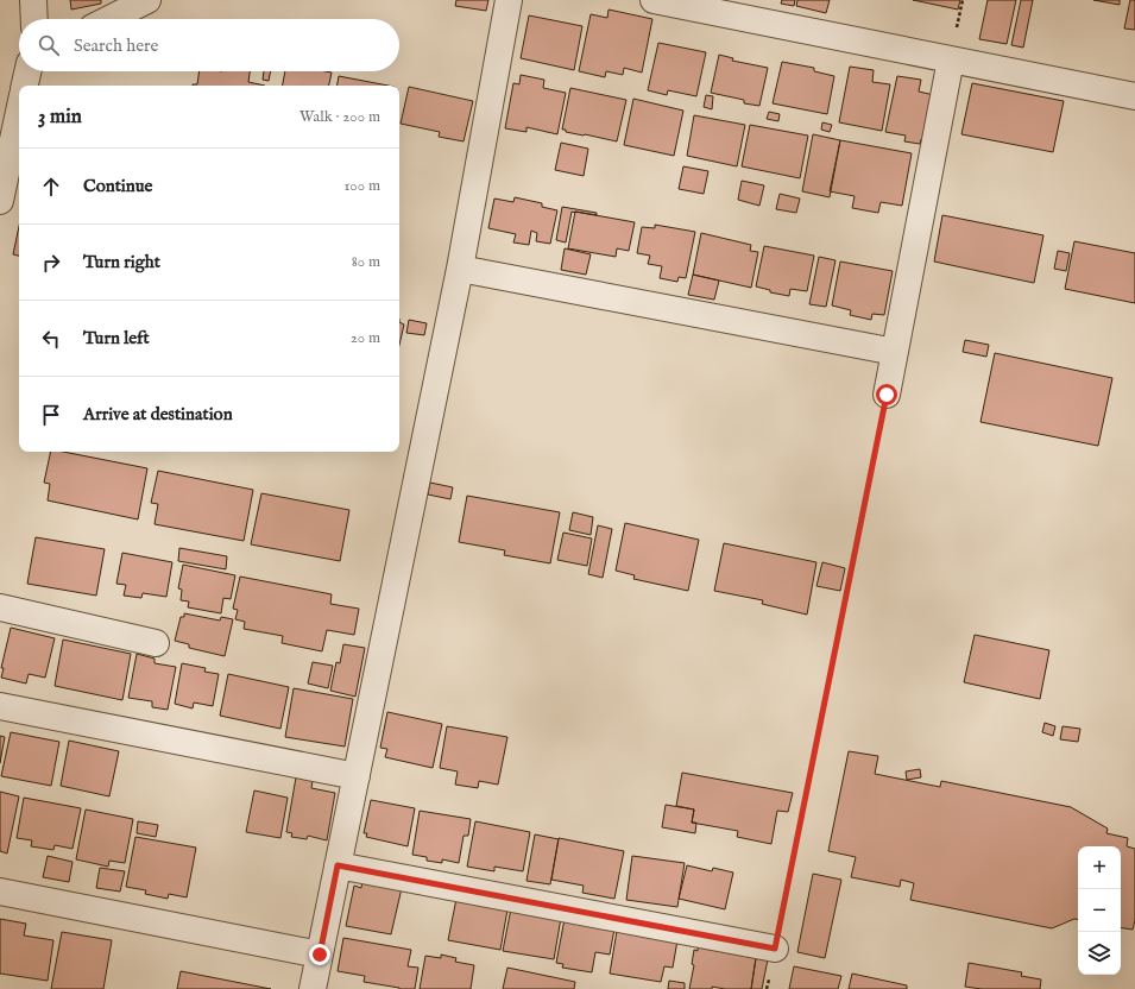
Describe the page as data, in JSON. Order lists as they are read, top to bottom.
{
  "page": {
    "search": "Search here",
    "heading": ["3 min", "Walk · 200 m"],
    "list": [
      ["Continue", "100 m"],
      ["Turn right", "80 m"],
      ["Turn left", "20 m"],
      "Arrive at destination"
    ],
    "map_buttons": ["+", "−"]
  }
}
